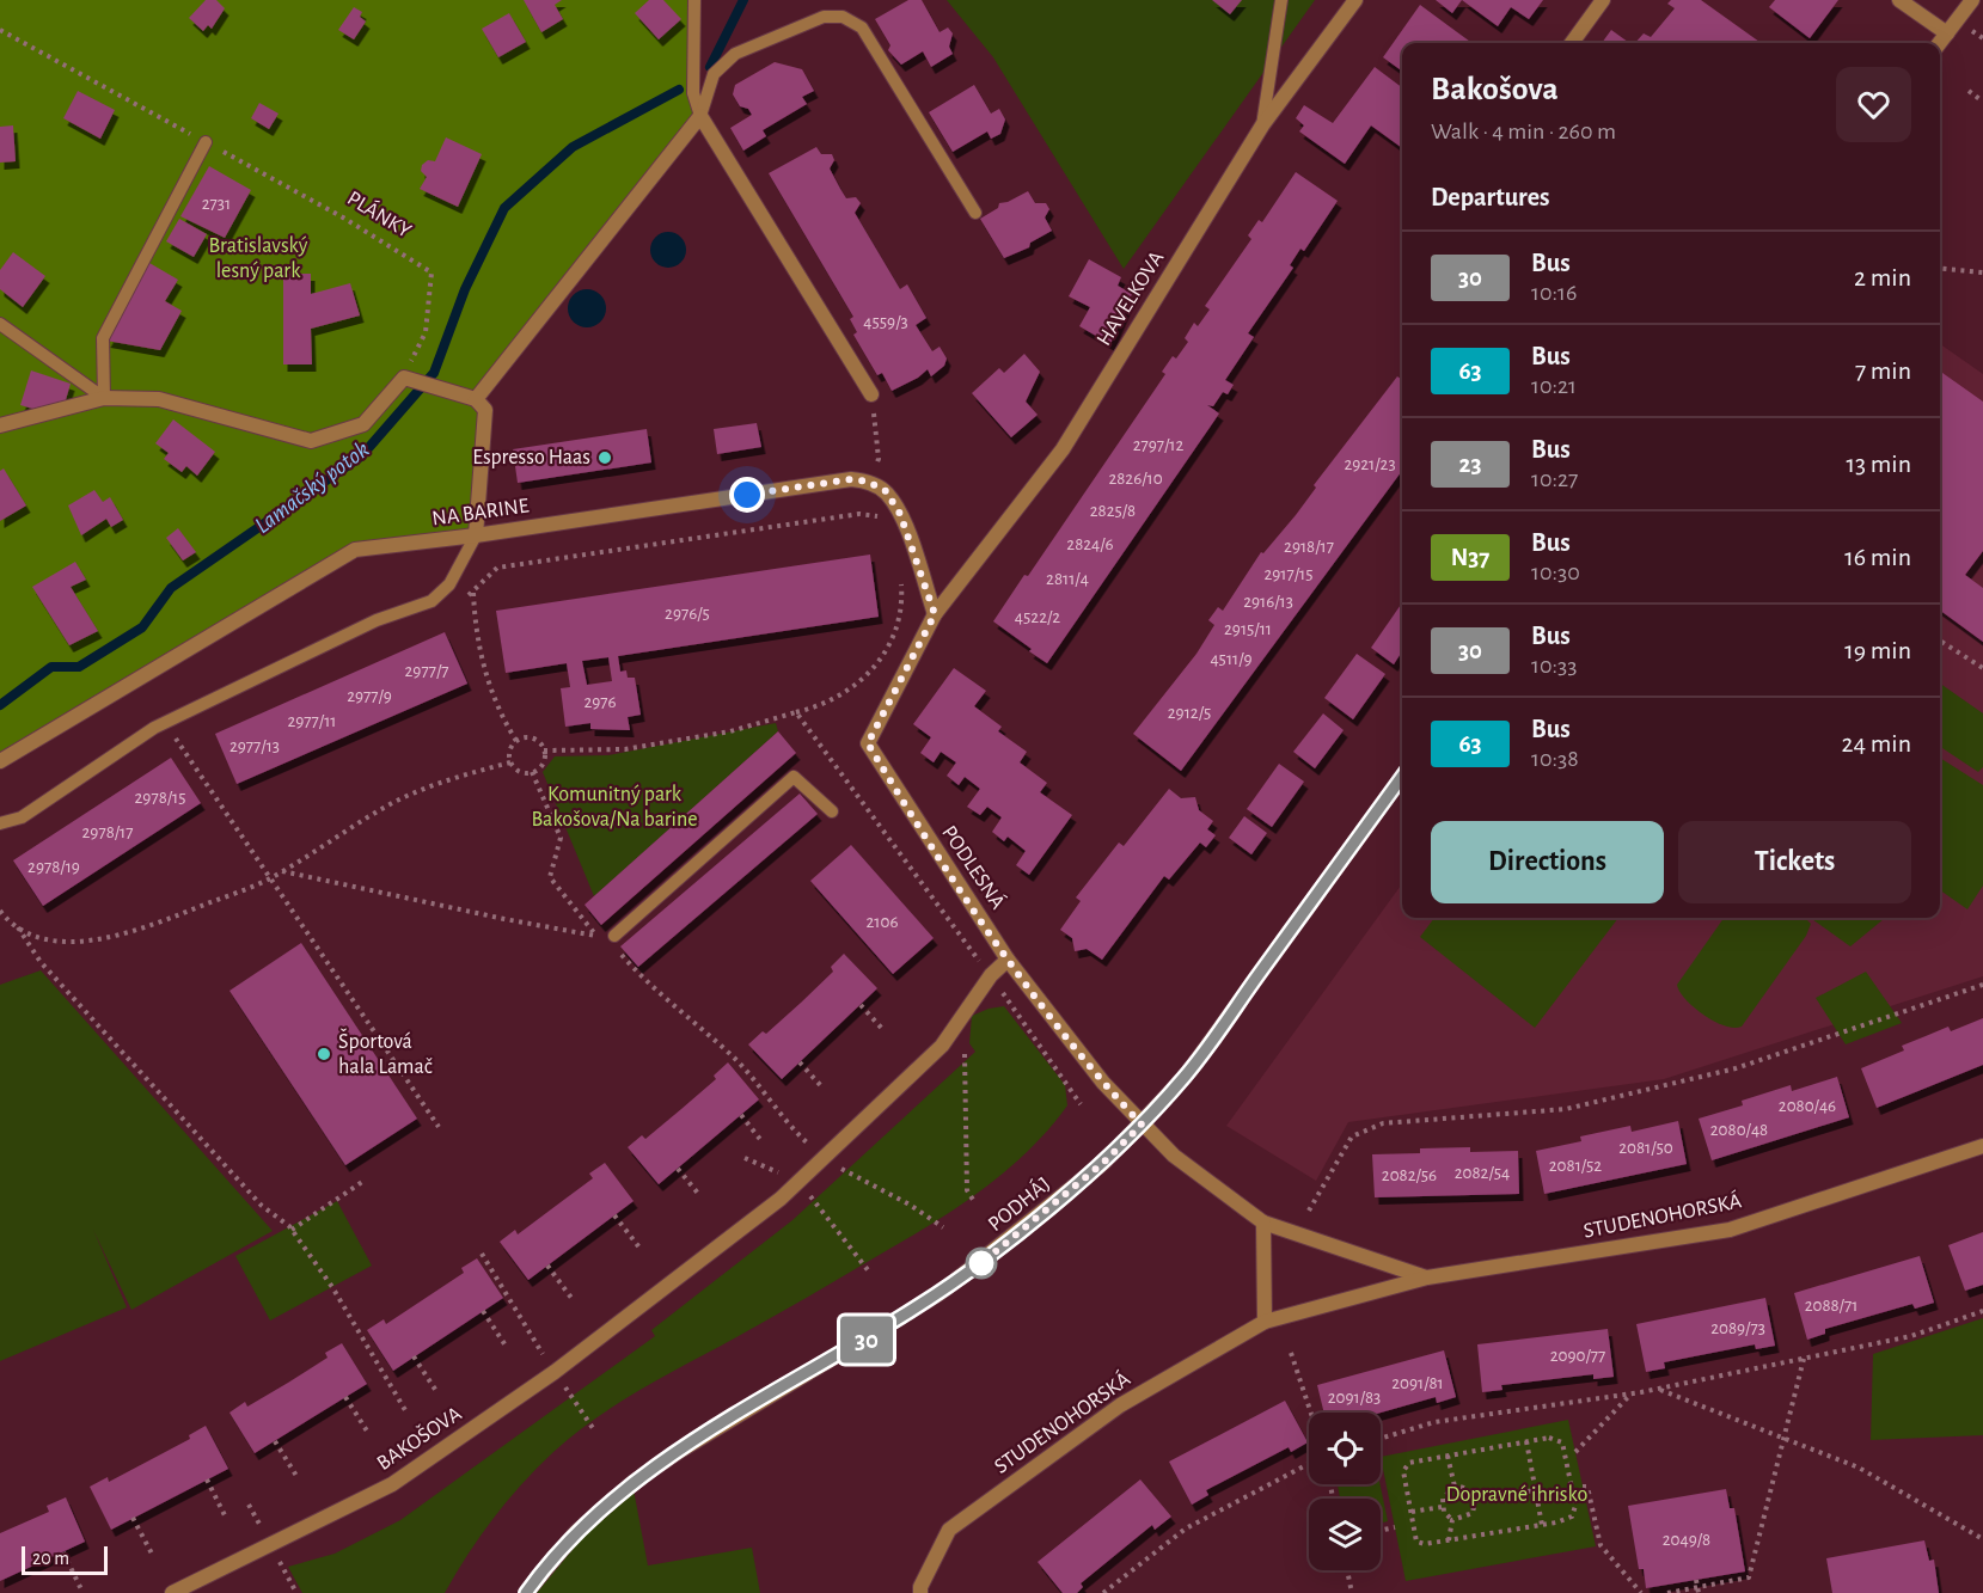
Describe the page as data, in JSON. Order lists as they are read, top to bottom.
{
  "streets": {
    "street": [
      "HAVELKOVA",
      "NA BARINE",
      "PODLESNÁ",
      "PODHÁJ",
      "STUDENOHORSKÁ",
      "BAKOŠOVA"
    ],
    "path": ["PLÁNKY"]
  },
  "crossings": [
    ["HAVELKOVA", "NA BARINE"],
    ["HAVELKOVA", "PODLESNÁ"],
    ["NA BARINE", "PODLESNÁ"],
    ["PODLESNÁ", "PODHÁJ"],
    ["PODLESNÁ", "STUDENOHORSKÁ"],
    ["PODLESNÁ", "BAKOŠOVA"],
    ["PODHÁJ", "STUDENOHORSKÁ"]
  ],
  "water": ["Lamačský potok"],
  "parks": ["Bratislavský lesný park", "Komunitný park Bakošova/Na barine", "Dopravné ihrisko"],
  "places": ["Espresso Haas", "Športová hala Lamač"],
  "lines": ["bus line 30"],
  "house_numbers": [
    "2731",
    "4559/3",
    "2797/12",
    "2921/23",
    "2826/10",
    "2825/8",
    "2824/6",
    "2918/17",
    "2917/15",
    "2811/4",
    "2916/13",
    "2976/5",
    "4522/2",
    "2915/11",
    "4511/9",
    "2977/7",
    "2977/9",
    "2976",
    "2912/5",
    "2977/11",
    "2977/13",
    "2978/15",
    "2978/17",
    "2978/19",
    "2106",
    "2080/46",
    "2080/48",
    "2081/50",
    "2081/52",
    "2082/54",
    "2082/56",
    "2088/71",
    "2089/73",
    "2090/77",
    "2091/81",
    "2091/83",
    "2049/8"
  ],
  "scale_bar": "20 m",
  "page": {
    "on_map": "30",
    "heading": [
      ["Bakošova", "Walk · 4 min · 260 m"],
      "Departures"
    ],
    "list": [
      {
        "mark": "30",
        "name": "Bus",
        "note": "10:16",
        "value": "2 min"
      },
      {
        "mark": "63",
        "name": "Bus",
        "note": "10:21",
        "value": "7 min"
      },
      {
        "mark": "23",
        "name": "Bus",
        "note": "10:27",
        "value": "13 min"
      },
      {
        "mark": "N37",
        "name": "Bus",
        "note": "10:30",
        "value": "16 min"
      },
      {
        "mark": "30",
        "name": "Bus",
        "note": "10:33",
        "value": "19 min"
      },
      {
        "mark": "63",
        "name": "Bus",
        "note": "10:38",
        "value": "24 min"
      }
    ],
    "buttons": ["Directions", "Tickets"],
    "scale": "20 m"
  }
}
